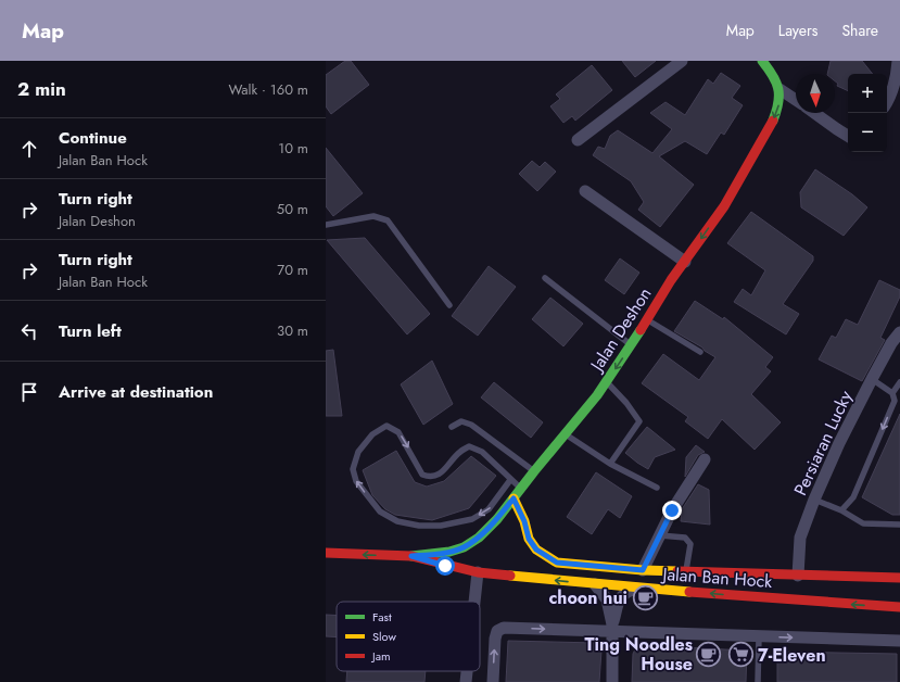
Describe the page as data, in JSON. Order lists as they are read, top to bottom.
{
  "streets": {
    "main road": ["Jalan Deshon", "Jalan Ban Hock"],
    "street": ["Persiaran Lucky"]
  },
  "crossings": [
    ["Jalan Deshon", "Jalan Ban Hock"],
    ["Persiaran Lucky", "Jalan Ban Hock"]
  ],
  "one_way": ["Jalan Deshon"],
  "places": {
    "cafe": ["choon hui", "Ting Noodles House"],
    "supermarket": ["7-Eleven"]
  },
  "legend": ["Fast", "Slow", "Jam"],
  "north": "bottom",
  "page": {
    "header": "Map",
    "nav": ["Map", "Layers", "Share"],
    "heading": ["2 min", "Walk · 160 m"],
    "map_buttons": ["+", "−"],
    "list": [
      ["Continue", "Jalan Ban Hock", "10 m"],
      ["Turn right", "Jalan Deshon", "50 m"],
      ["Turn right", "Jalan Ban Hock", "70 m"],
      ["Turn left", "30 m"],
      "Arrive at destination"
    ]
  }
}
